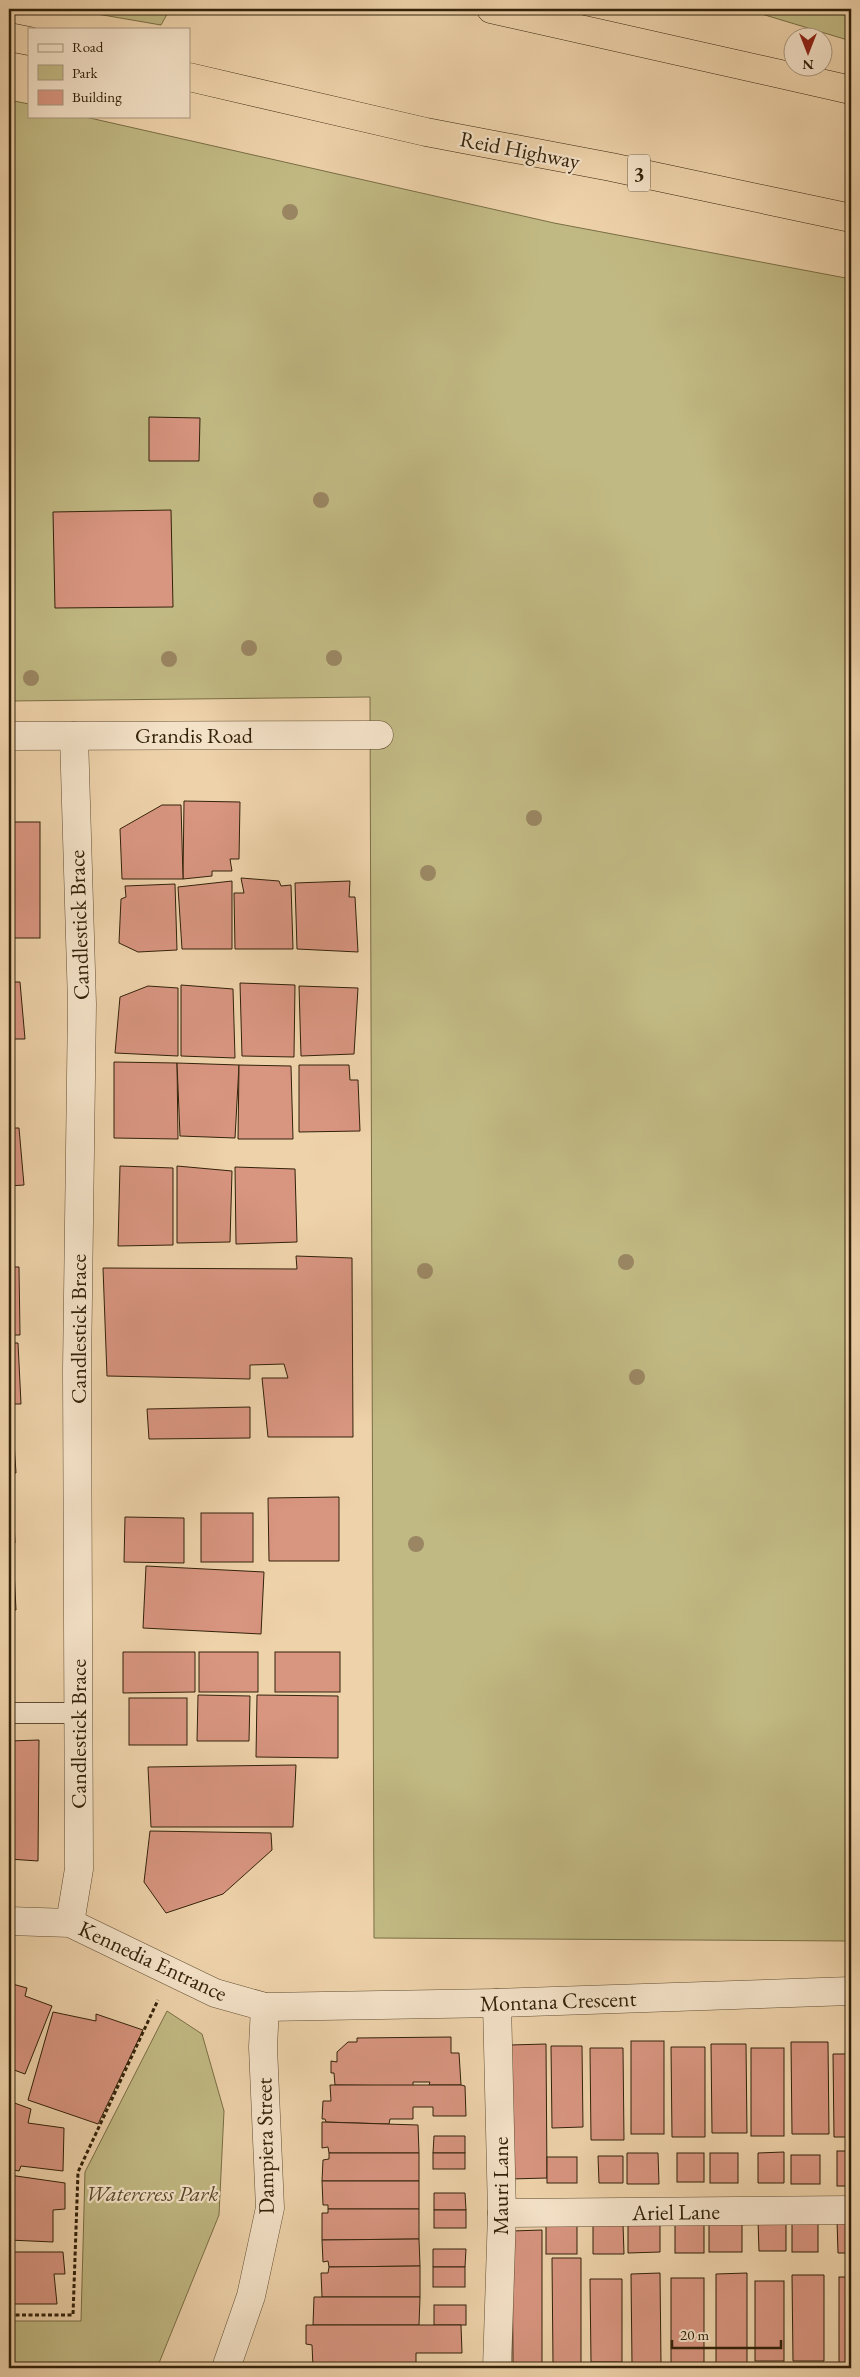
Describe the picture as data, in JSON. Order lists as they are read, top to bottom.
{
  "streets": {
    "highway": ["Reid Highway", "3"],
    "street": [
      "Grandis Road",
      "Candlestick Brace",
      "Kennedia Entrance",
      "Montana Crescent",
      "Dampiera Street",
      "Mauri Lane",
      "Ariel Lane"
    ]
  },
  "crossings": [
    ["Grandis Road", "Candlestick Brace"],
    ["Candlestick Brace", "Kennedia Entrance"],
    ["Kennedia Entrance", "Montana Crescent"],
    ["Kennedia Entrance", "Dampiera Street"],
    ["Montana Crescent", "Dampiera Street"],
    ["Montana Crescent", "Mauri Lane"],
    ["Mauri Lane", "Ariel Lane"]
  ],
  "parks": ["Watercress Park"],
  "legend": ["Road", "Park", "Building"],
  "scale_bar": "20 m",
  "north": "bottom"
}
